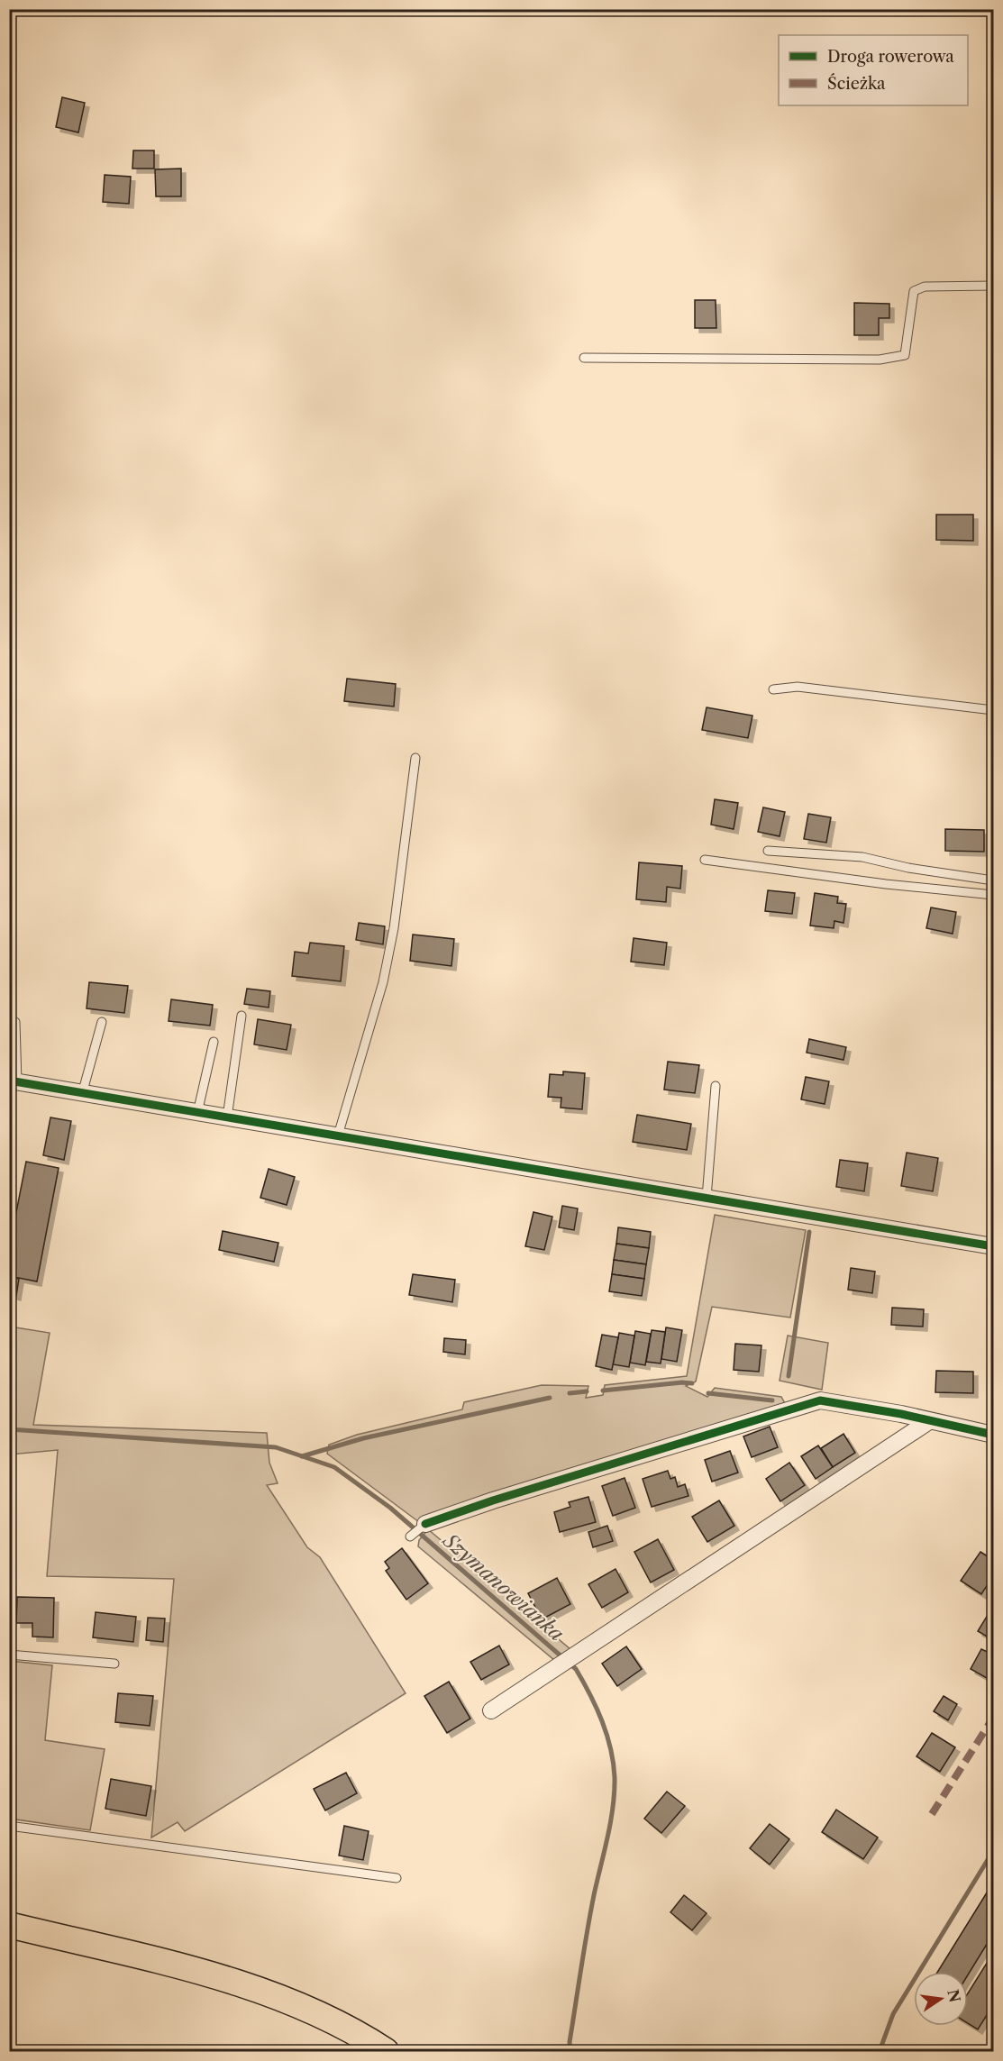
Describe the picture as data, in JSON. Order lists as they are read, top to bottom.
{
  "water": ["Szymanowianka"],
  "legend": ["Droga rowerowa", "Ścieżka"],
  "north": "right"
}
